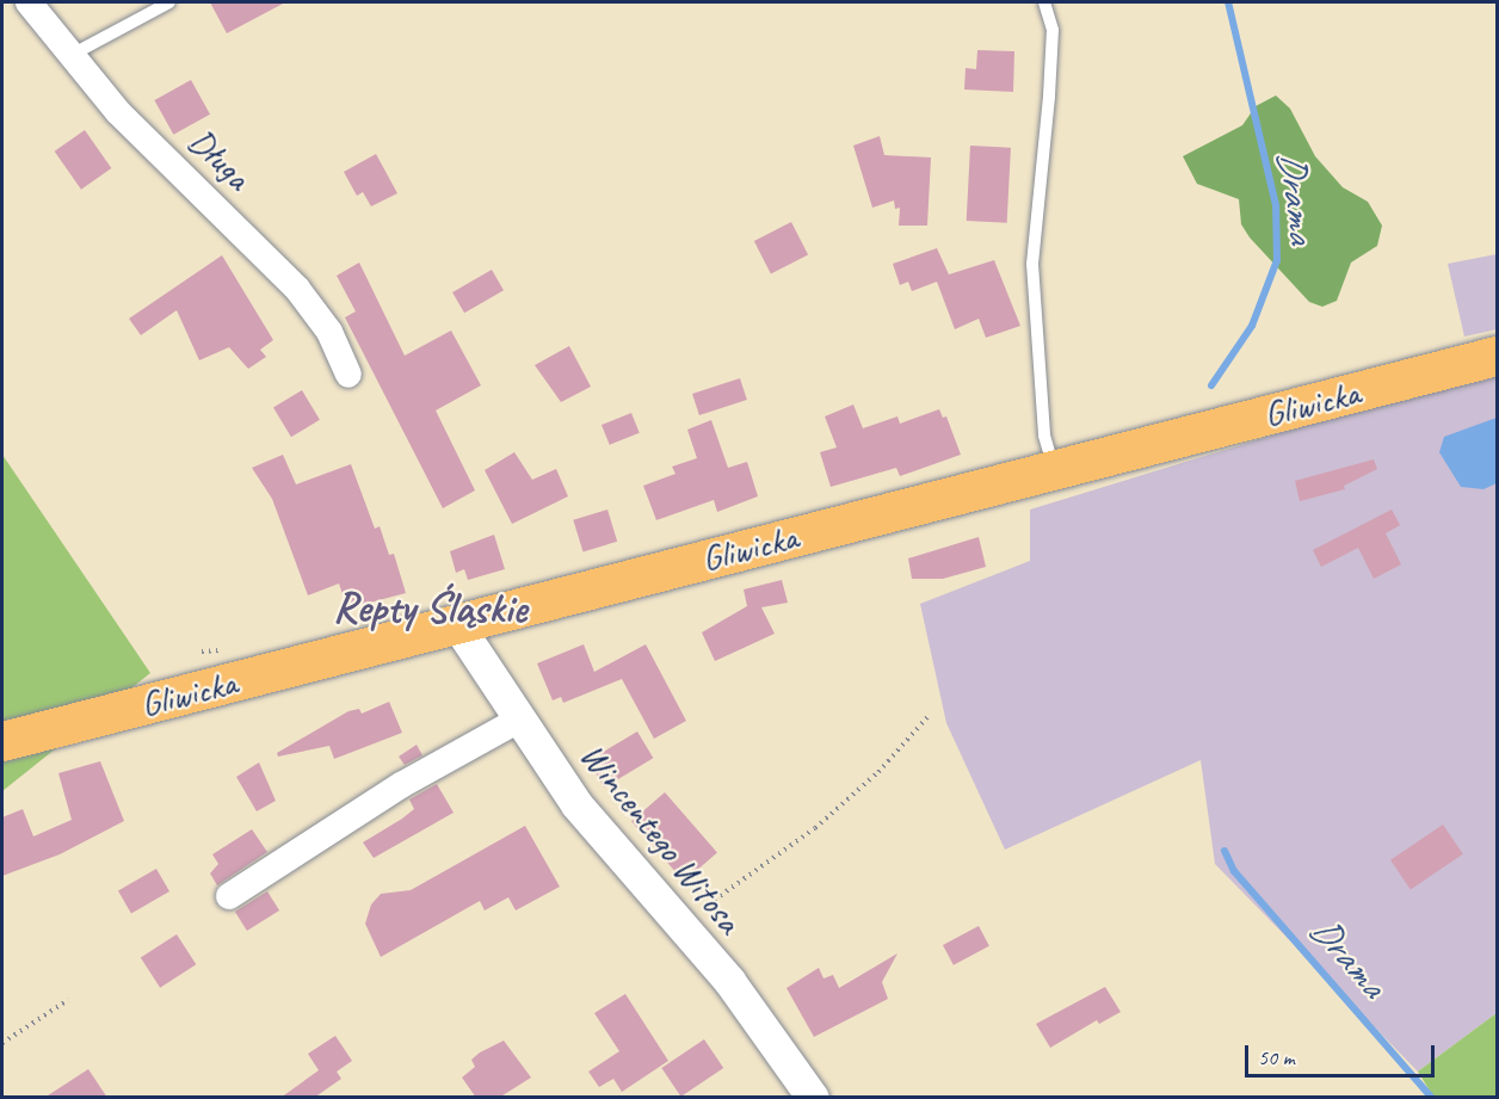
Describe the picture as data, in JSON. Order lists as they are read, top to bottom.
{
  "streets": {
    "main road": ["Gliwicka"],
    "street": ["Długa", "Wincentego Witosa"]
  },
  "crossings": [
    ["Gliwicka", "Wincentego Witosa"]
  ],
  "districts": ["Repty Śląskie"],
  "water": ["Drama"],
  "scale_bar": "50 m"
}
